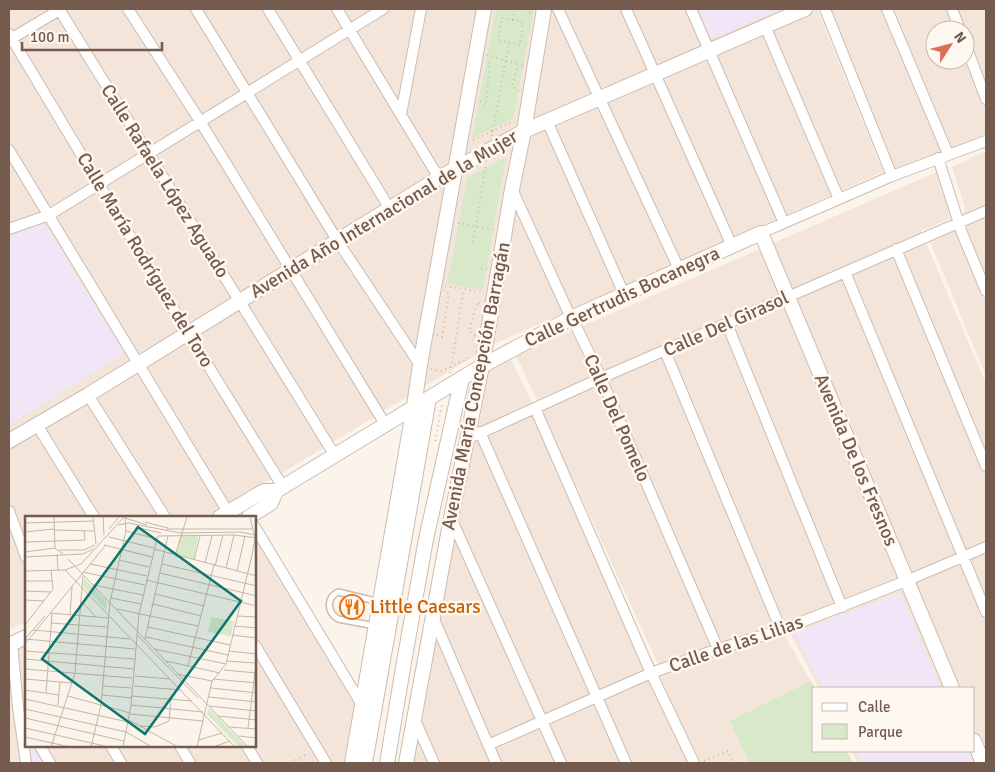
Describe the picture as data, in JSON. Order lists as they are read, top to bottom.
{
  "streets": {
    "street": [
      "Calle Rafaela López Aguado",
      "Avenida Año Internacional de la Mujer",
      "Calle María Rodríguez del Toro",
      "Calle Gertrudis Bocanegra",
      "Calle Del Girasol",
      "Avenida María Concepción Barragán",
      "Calle Del Pomelo",
      "Avenida De los Fresnos",
      "Calle de las Lilias"
    ]
  },
  "crossings": [
    ["Calle Rafaela López Aguado", "Avenida Año Internacional de la Mujer"],
    ["Calle Rafaela López Aguado", "Calle Gertrudis Bocanegra"],
    ["Avenida Año Internacional de la Mujer", "Calle María Rodríguez del Toro"],
    ["Avenida Año Internacional de la Mujer", "Avenida María Concepción Barragán"],
    ["Calle María Rodríguez del Toro", "Calle Gertrudis Bocanegra"],
    ["Calle Gertrudis Bocanegra", "Avenida María Concepción Barragán"],
    ["Calle Gertrudis Bocanegra", "Calle Del Pomelo"],
    ["Calle Gertrudis Bocanegra", "Avenida De los Fresnos"],
    ["Calle Del Girasol", "Avenida María Concepción Barragán"],
    ["Calle Del Girasol", "Calle Del Pomelo"],
    ["Calle Del Girasol", "Avenida De los Fresnos"],
    ["Avenida María Concepción Barragán", "Calle Del Pomelo"],
    ["Calle Del Pomelo", "Calle de las Lilias"],
    ["Avenida De los Fresnos", "Calle de las Lilias"]
  ],
  "places": {
    "restaurant": ["Little Caesars"]
  },
  "legend": ["Calle", "Parque"],
  "scale_bar": "100 m",
  "north": "top right"
}
